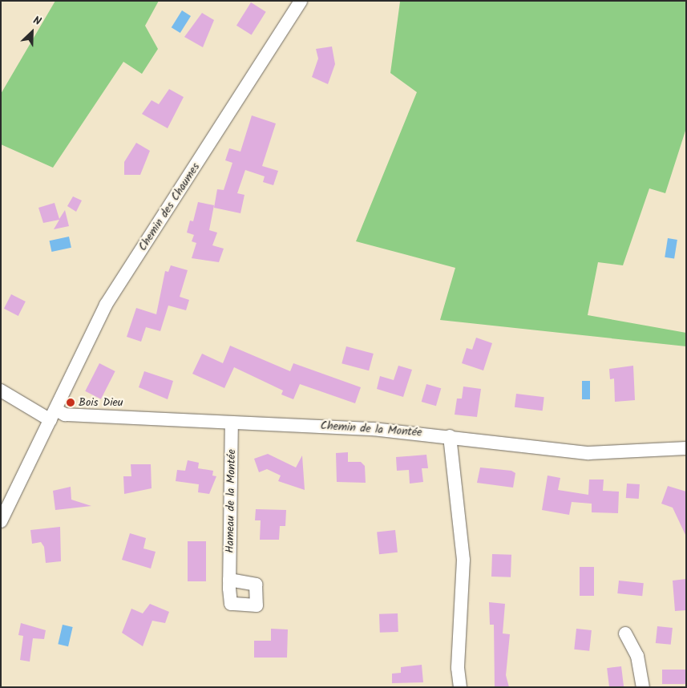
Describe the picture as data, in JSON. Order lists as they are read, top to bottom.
{
  "streets": {
    "street": ["Chemin des Chaumes", "Chemin de la Montée", "Hameau de la Montée"]
  },
  "crossings": [
    ["Chemin des Chaumes", "Chemin de la Montée"],
    ["Chemin de la Montée", "Hameau de la Montée"]
  ],
  "places": ["Bois Dieu"],
  "north": "top right"
}
